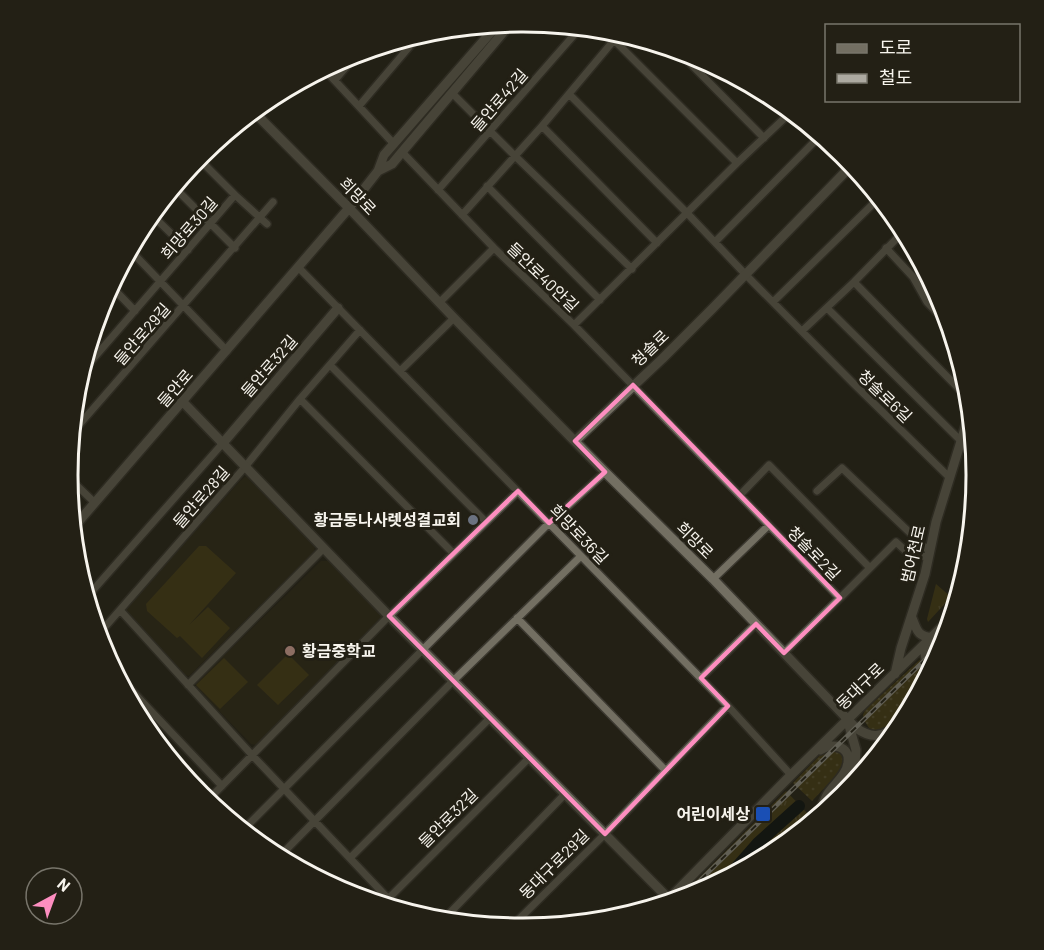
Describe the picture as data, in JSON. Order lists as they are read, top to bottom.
{
  "streets": {
    "street": [
      "들안로42길",
      "희망로",
      "희망로30길",
      "들안로40안길",
      "들안로29길",
      "청솔로",
      "들안로32길",
      "들안로",
      "청솔로6길",
      "들안로28길",
      "희망로36길",
      "청솔로2길",
      "범어천로",
      "동대구로",
      "동대구로29길"
    ]
  },
  "crossings": [
    ["희망로", "청솔로"],
    ["희망로", "들안로"],
    ["희망로", "청솔로2길"],
    ["희망로", "동대구로"],
    ["들안로40안길", "청솔로"],
    ["들안로40안길", "청솔로2길"],
    ["청솔로", "청솔로6길"],
    ["청솔로", "청솔로2길"],
    ["들안로32길", "들안로28길"],
    ["청솔로6길", "범어천로"],
    ["청솔로2길", "범어천로"],
    ["범어천로", "동대구로"]
  ],
  "places": {
    "other": ["황금동나사렛성결교회", "황금중학교"],
    "transit": ["어린이세상"]
  },
  "legend": ["도로", "철도"],
  "north": "top right"
}
